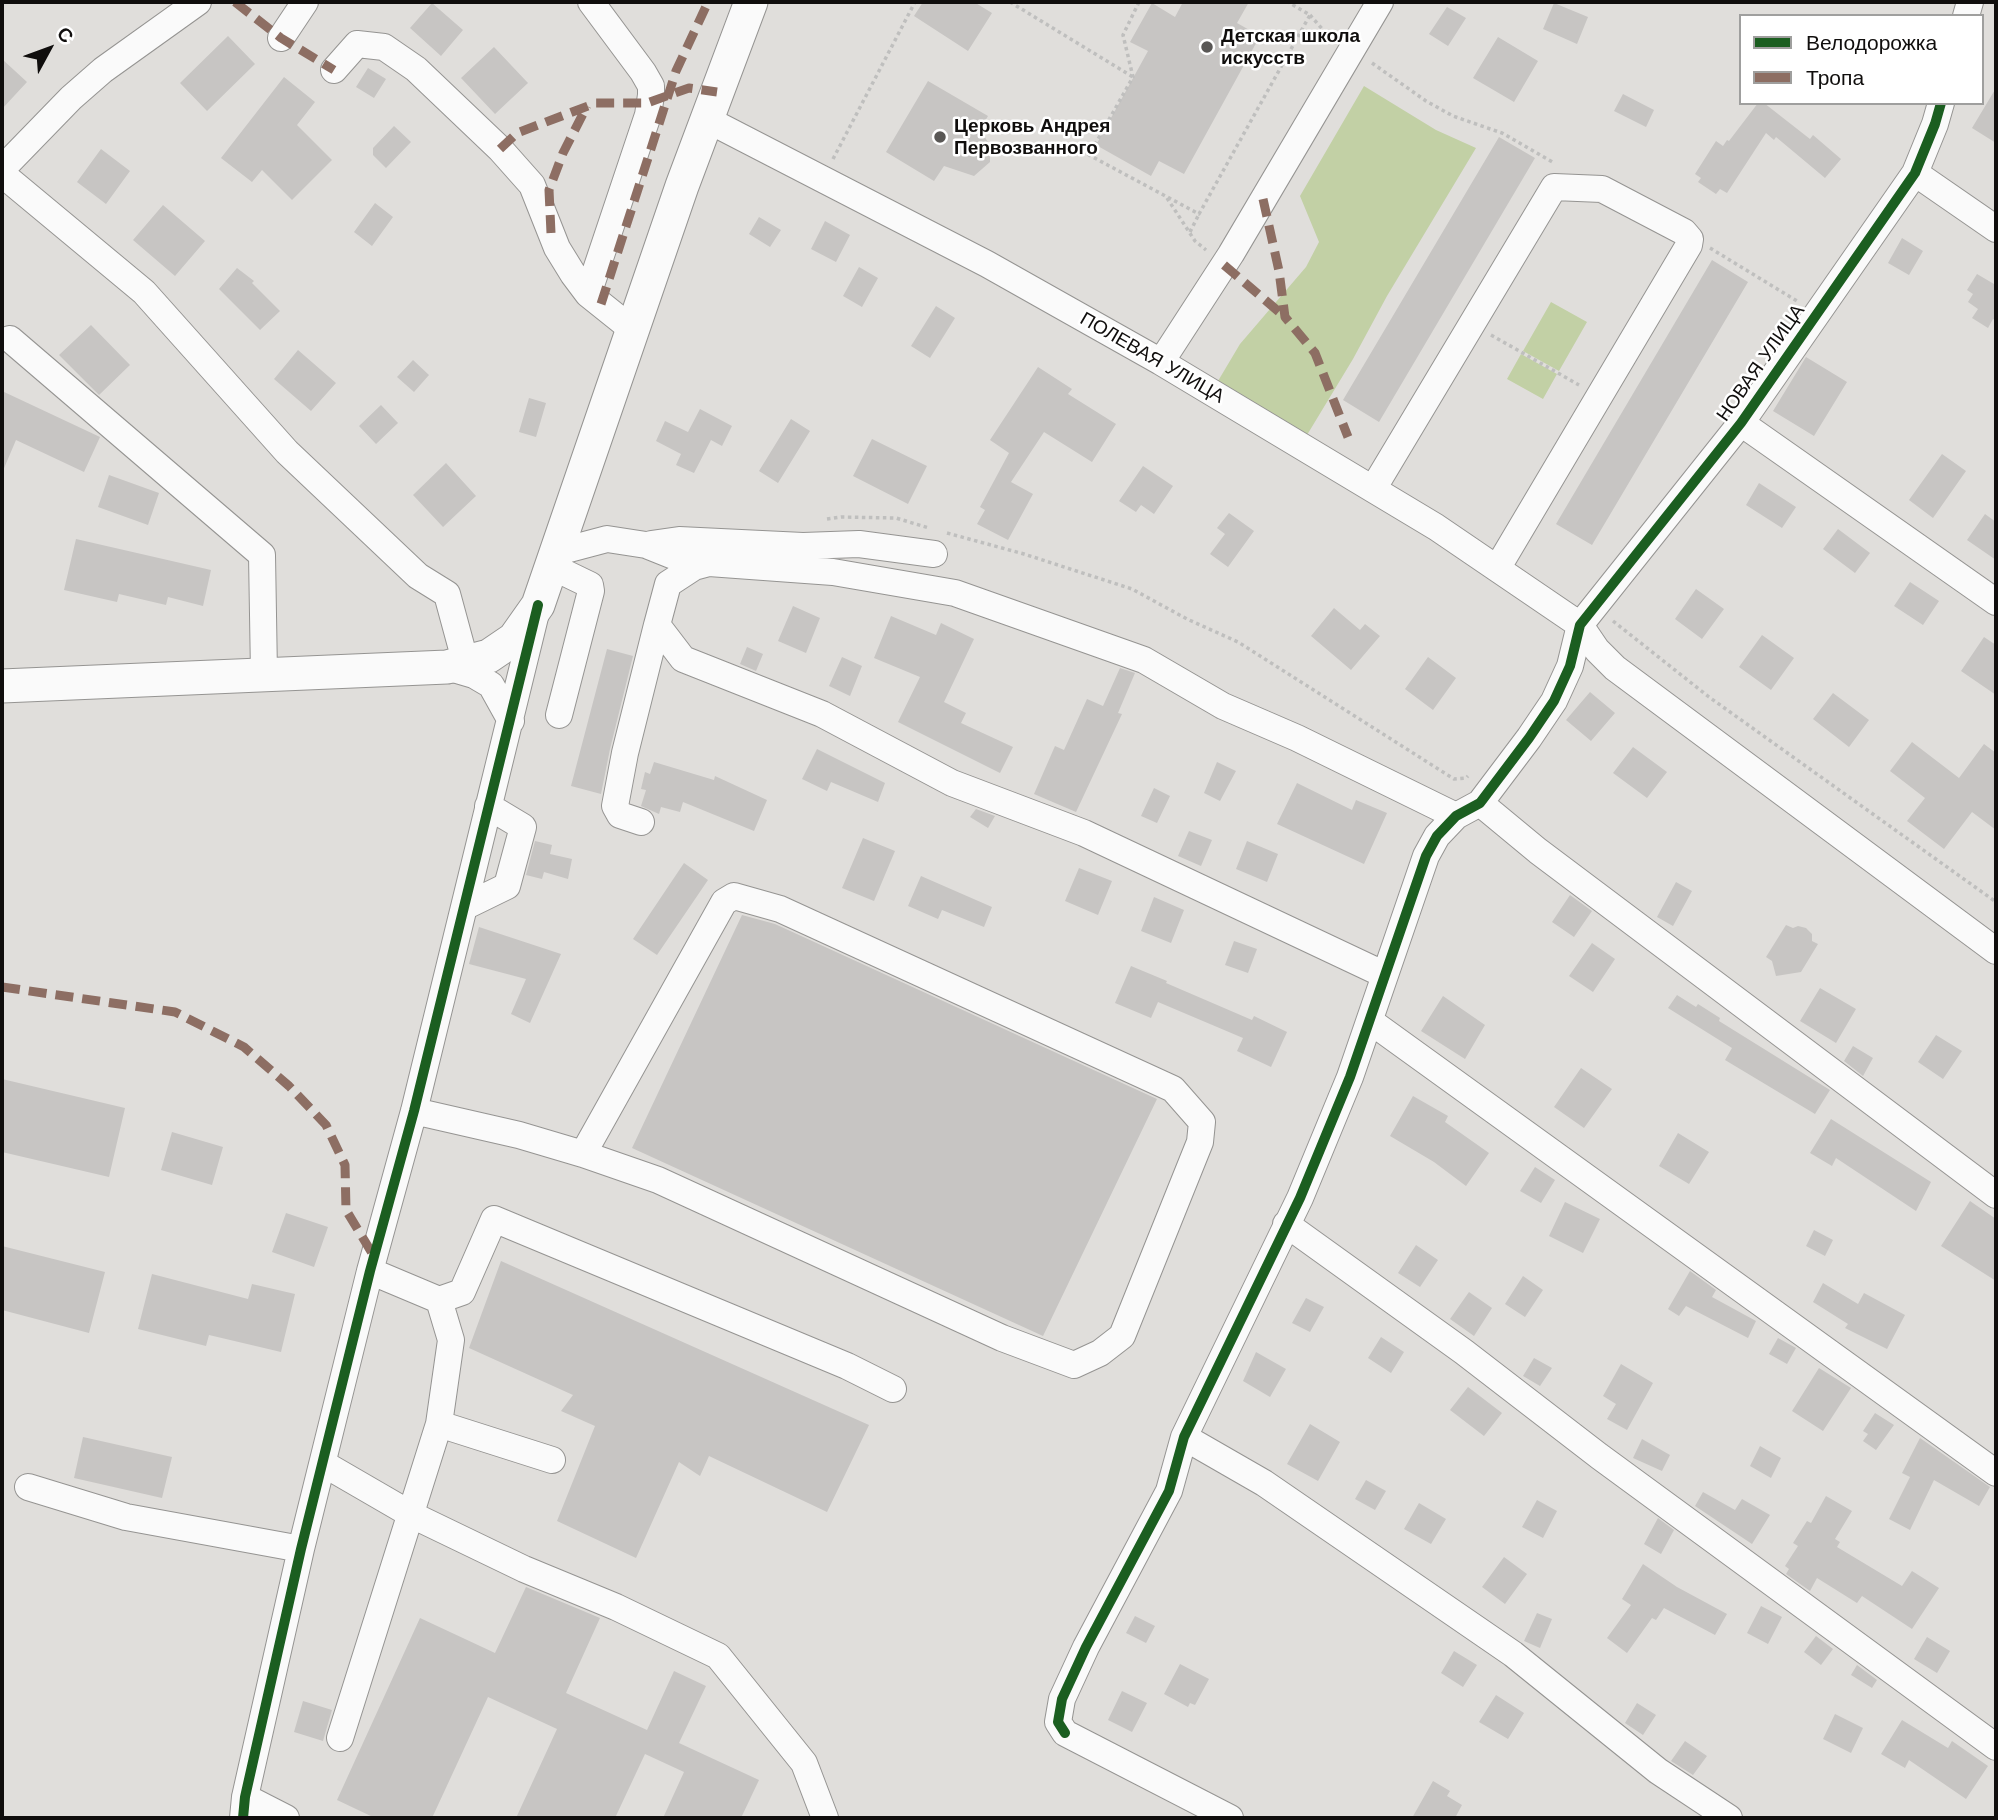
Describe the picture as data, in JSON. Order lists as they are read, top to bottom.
{
  "streets": {
    "street": ["ПОЛЕВАЯ УЛИЦА", "НОВАЯ УЛИЦА"]
  },
  "crossings": [
    ["ПОЛЕВАЯ УЛИЦА", "НОВАЯ УЛИЦА"]
  ],
  "places": ["Детская школа искусств", "Церковь Андрея Первозванного"],
  "legend": ["Велодорожка", "Тропа"],
  "north": "top right"
}
